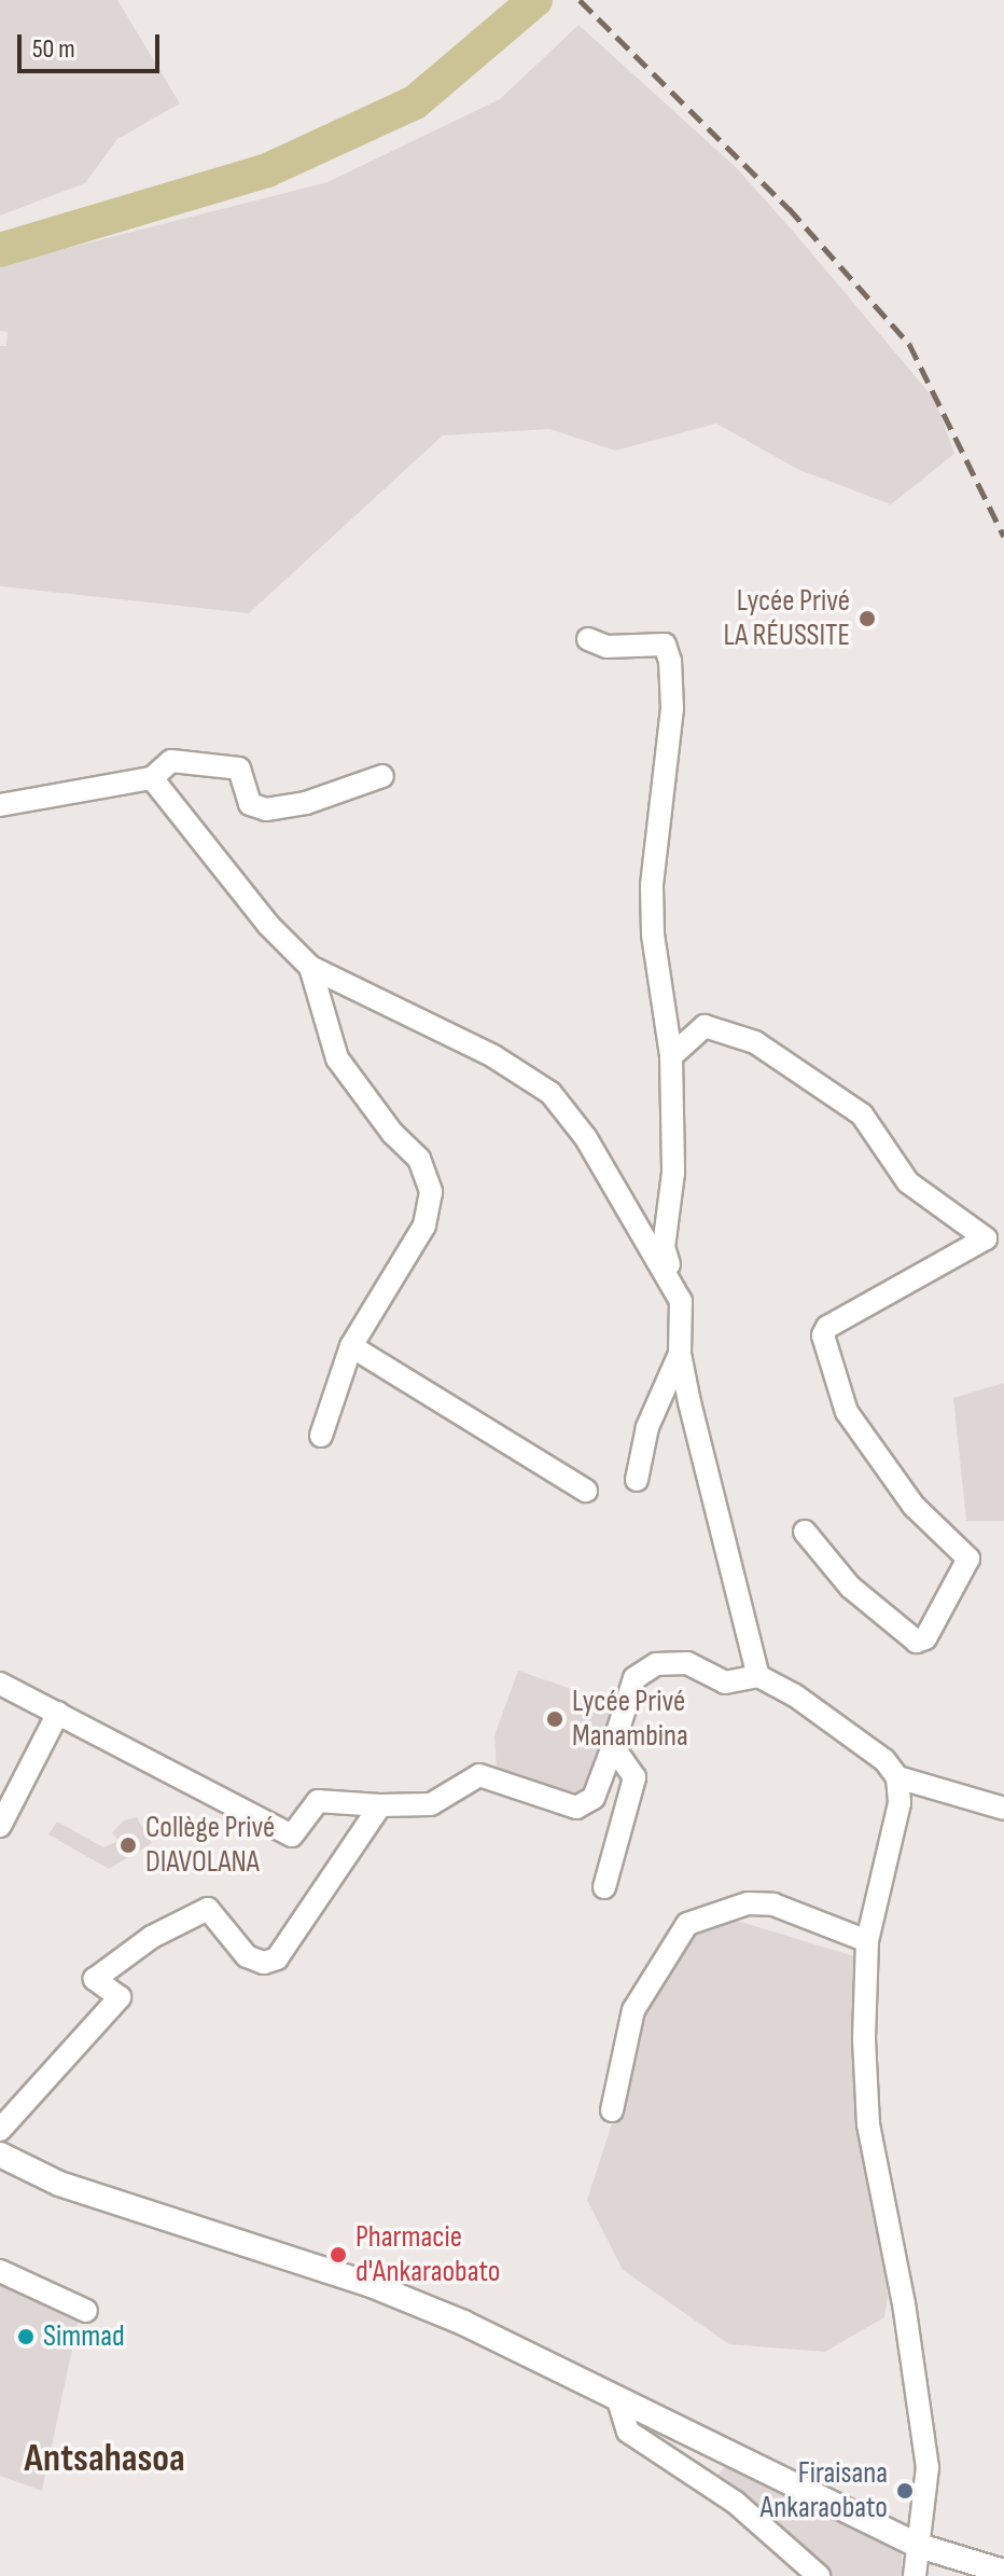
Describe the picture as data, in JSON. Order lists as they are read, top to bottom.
{
  "districts": ["Antsahasoa"],
  "places": [
    "Lycée Privé LA RÉUSSITE",
    "Lycée Privé Manambina",
    "Collège Privé DIAVOLANA",
    "Pharmacie d'Ankaraobato",
    "Simmad",
    "Firaisana Ankaraobato"
  ],
  "scale_bar": "50 m"
}
